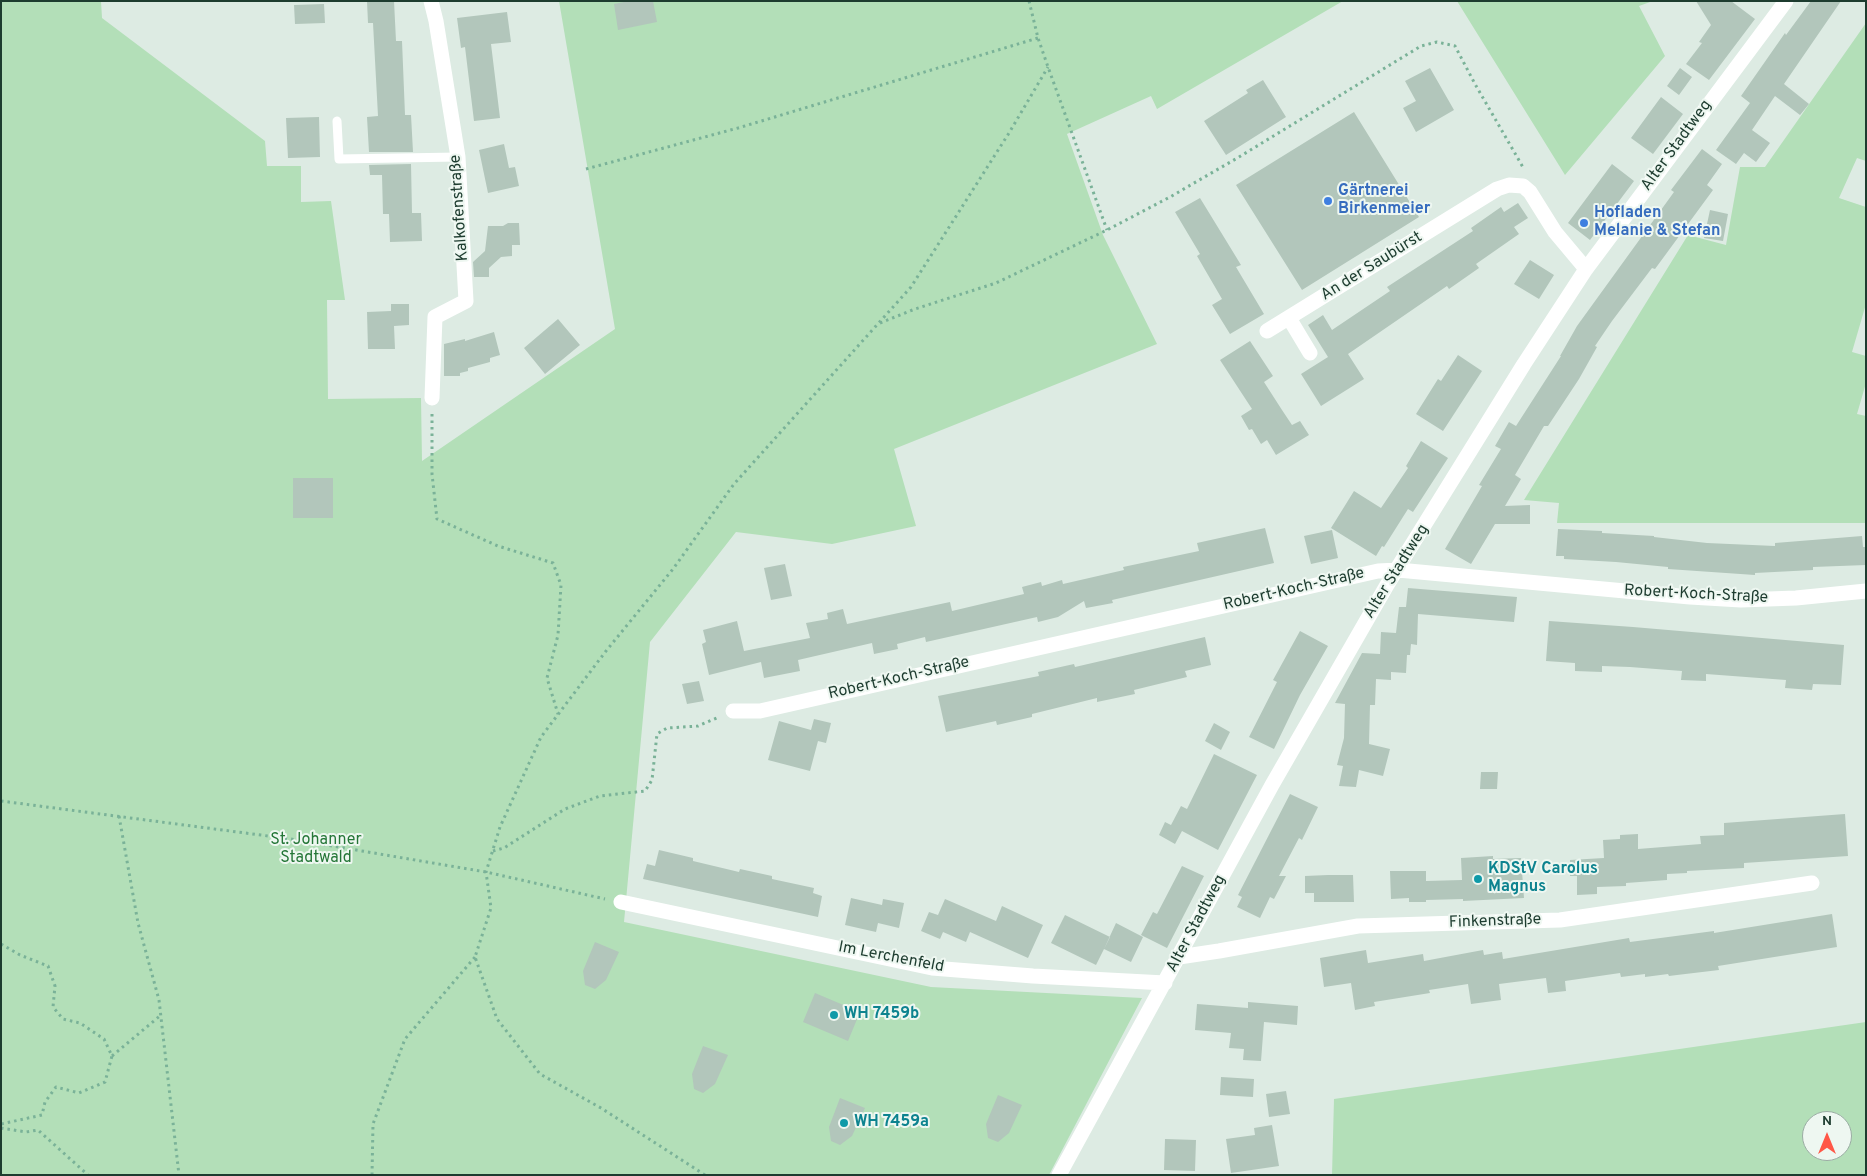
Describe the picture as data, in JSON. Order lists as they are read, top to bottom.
{
  "streets": {
    "street": [
      "Alter Stadtweg",
      "Kalkofenstraße",
      "An der Saubürst",
      "Robert-Koch-Straße",
      "Finkenstraße",
      "Im Lerchenfeld"
    ]
  },
  "crossings": [
    ["Alter Stadtweg", "Robert-Koch-Straße"],
    ["Alter Stadtweg", "Finkenstraße"],
    ["Alter Stadtweg", "Im Lerchenfeld"]
  ],
  "parks": ["St. Johanner Stadtwald"],
  "places": [
    "Gärtnerei Birkenmeier",
    "Hofladen Melanie & Stefan",
    "KDStV Carolus Magnus",
    "WH 7459b",
    "WH 7459a"
  ],
  "north": "top"
}
